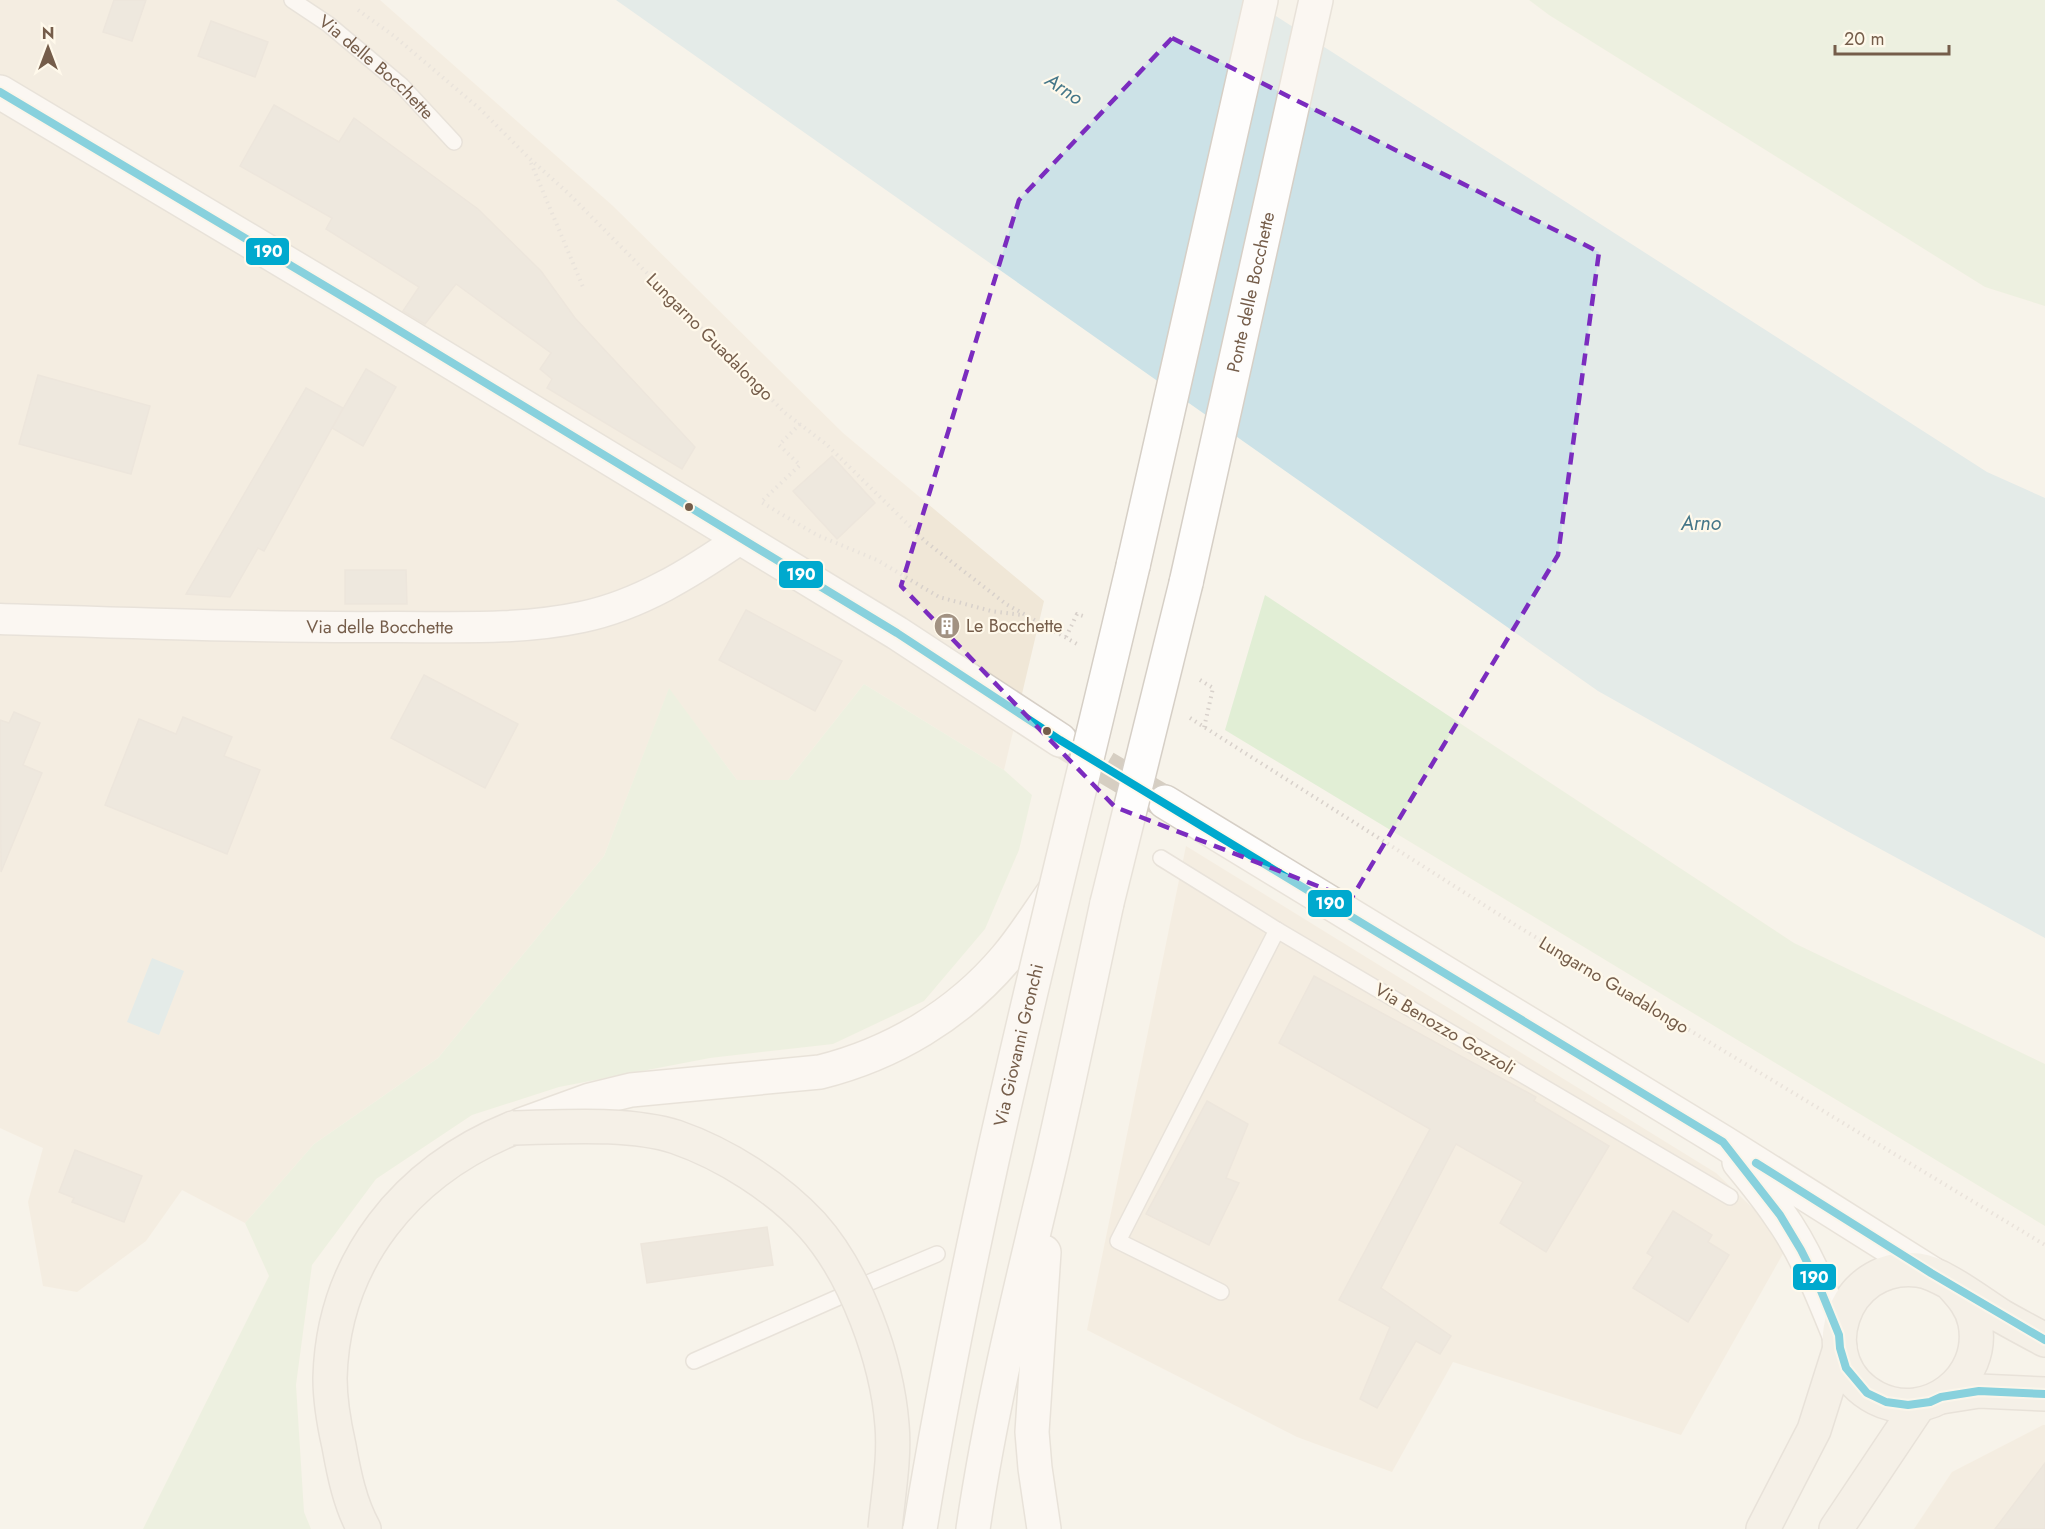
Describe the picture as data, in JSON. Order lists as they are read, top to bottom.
{
  "streets": {
    "main road": ["Ponte delle Bocchette", "Via Giovanni Gronchi"],
    "street": ["Via delle Bocchette"],
    "lane": ["Via Benozzo Gozzoli"],
    "path": ["Lungarno Guadalongo"]
  },
  "water": ["Arno"],
  "places": {
    "building": ["Le Bocchette"]
  },
  "lines": ["transit line 190"],
  "scale_bar": "20 m",
  "north": "top"
}
